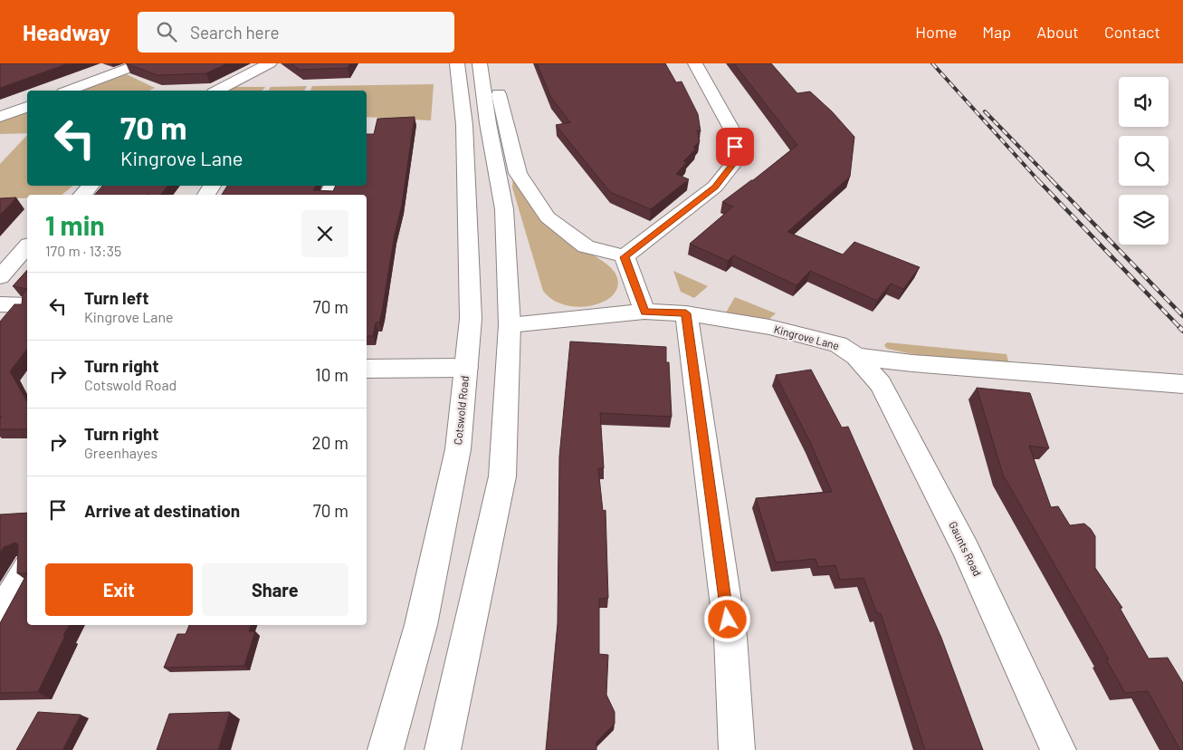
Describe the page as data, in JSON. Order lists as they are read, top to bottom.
{
  "streets": {
    "street": ["Kingrove Lane", "Cotswold Road", "Gaunts Road"]
  },
  "crossings": [
    ["Kingrove Lane", "Gaunts Road"]
  ],
  "page": {
    "header": "Headway",
    "search": "Search here",
    "nav": [
      "Home",
      "Map",
      "About",
      "Contact"
    ],
    "turn": ["70 m", "Kingrove Lane"],
    "heading": ["1 min", "170 m · 13:35"],
    "list": [
      {
        "name": "Turn left",
        "note": "Kingrove Lane",
        "value": "70 m"
      },
      {
        "name": "Turn right",
        "note": "Cotswold Road",
        "value": "10 m"
      },
      {
        "name": "Turn right",
        "note": "Greenhayes",
        "value": "20 m"
      },
      {
        "name": "Arrive at destination",
        "value": "70 m"
      }
    ],
    "buttons": ["Exit", "Share"]
  }
}
